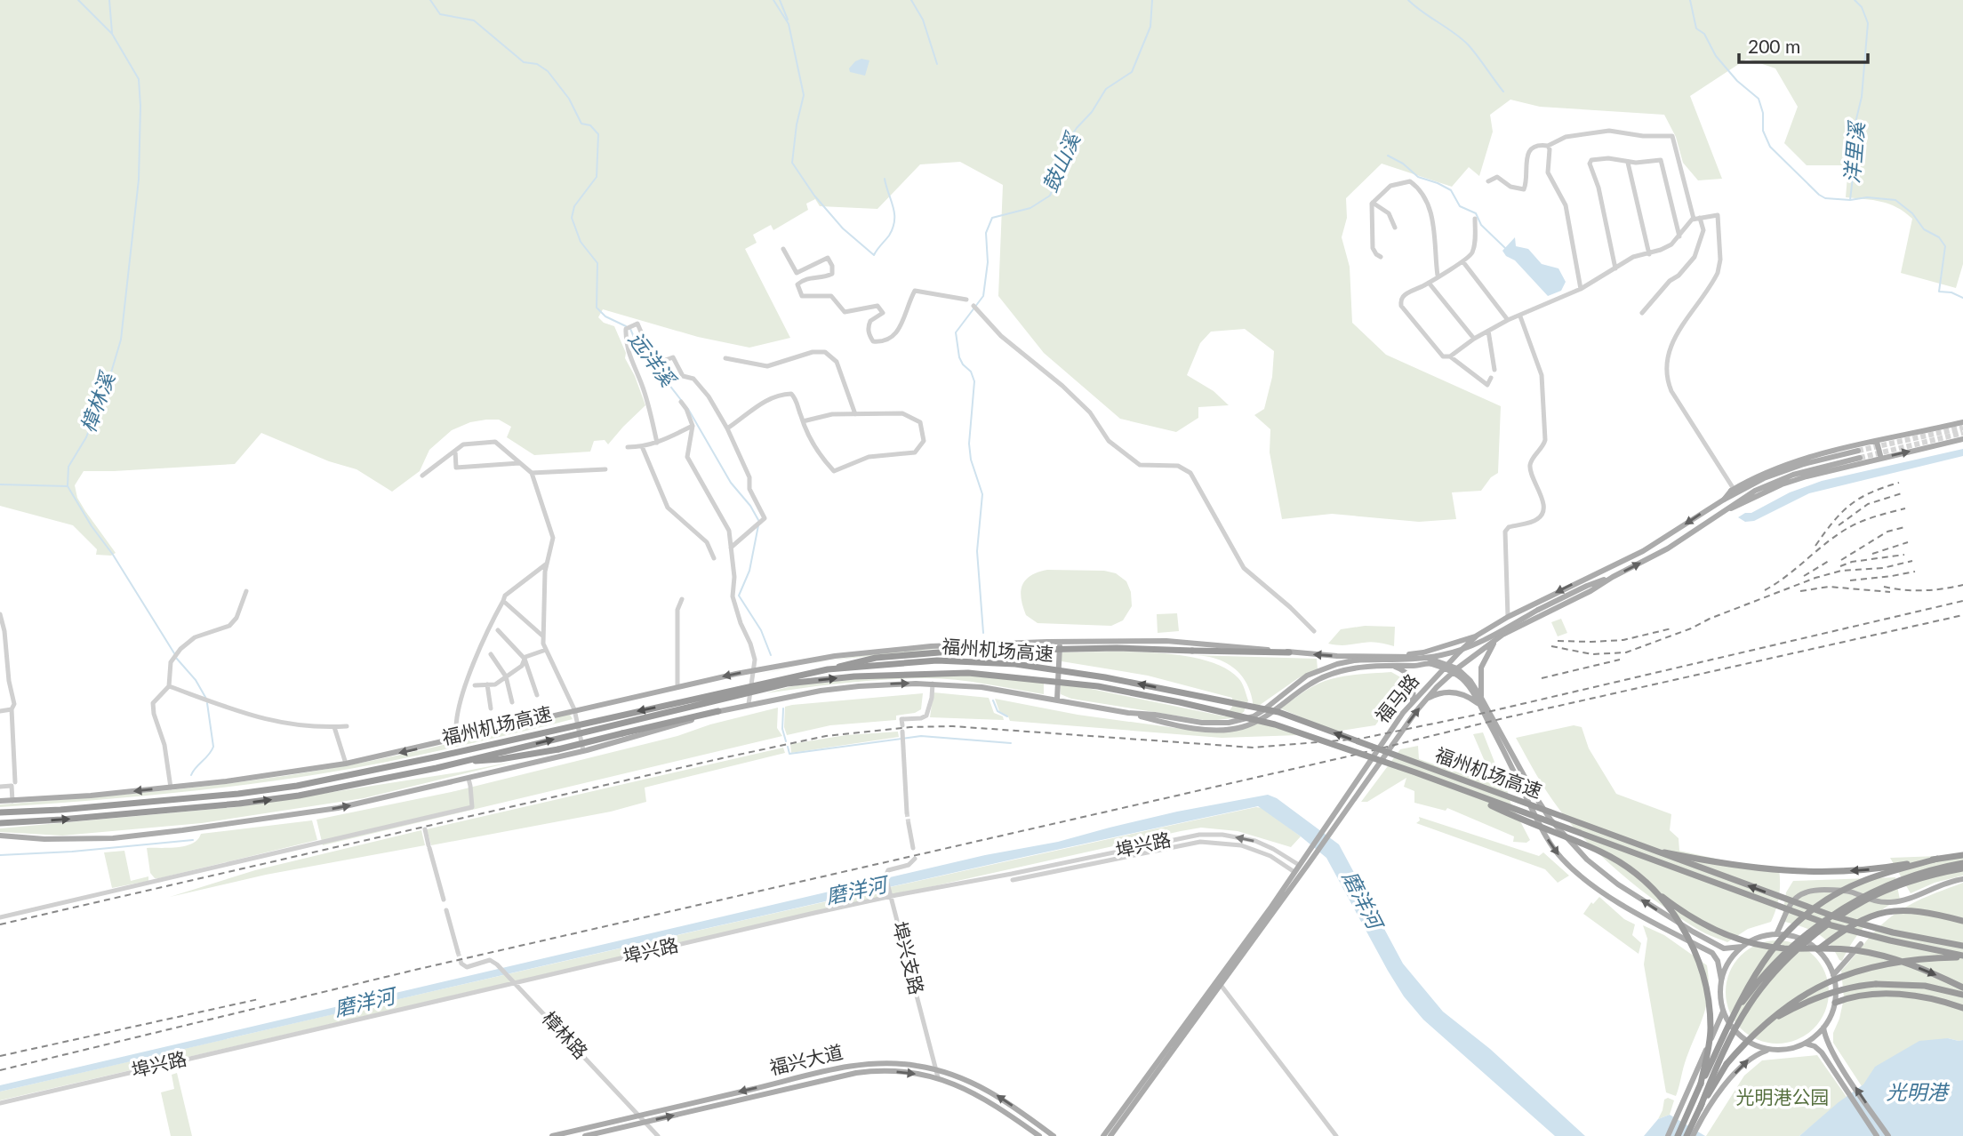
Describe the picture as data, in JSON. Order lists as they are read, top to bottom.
{
  "streets": {
    "highway": ["福州机场高速"],
    "main road": ["福马路", "福兴大道"],
    "street": ["埠兴路", "埠兴支路", "樟林路"]
  },
  "crossings": [
    ["福马路", "埠兴路"],
    ["埠兴路", "埠兴支路"],
    ["埠兴路", "樟林路"],
    ["埠兴支路", "福兴大道"],
    ["樟林路", "福兴大道"]
  ],
  "water": [
    "洋里溪",
    "鼓山溪",
    "远洋溪",
    "樟林溪",
    "磨洋河",
    "光明港"
  ],
  "parks": ["光明港公园"],
  "scale_bar": "200 m"
}
